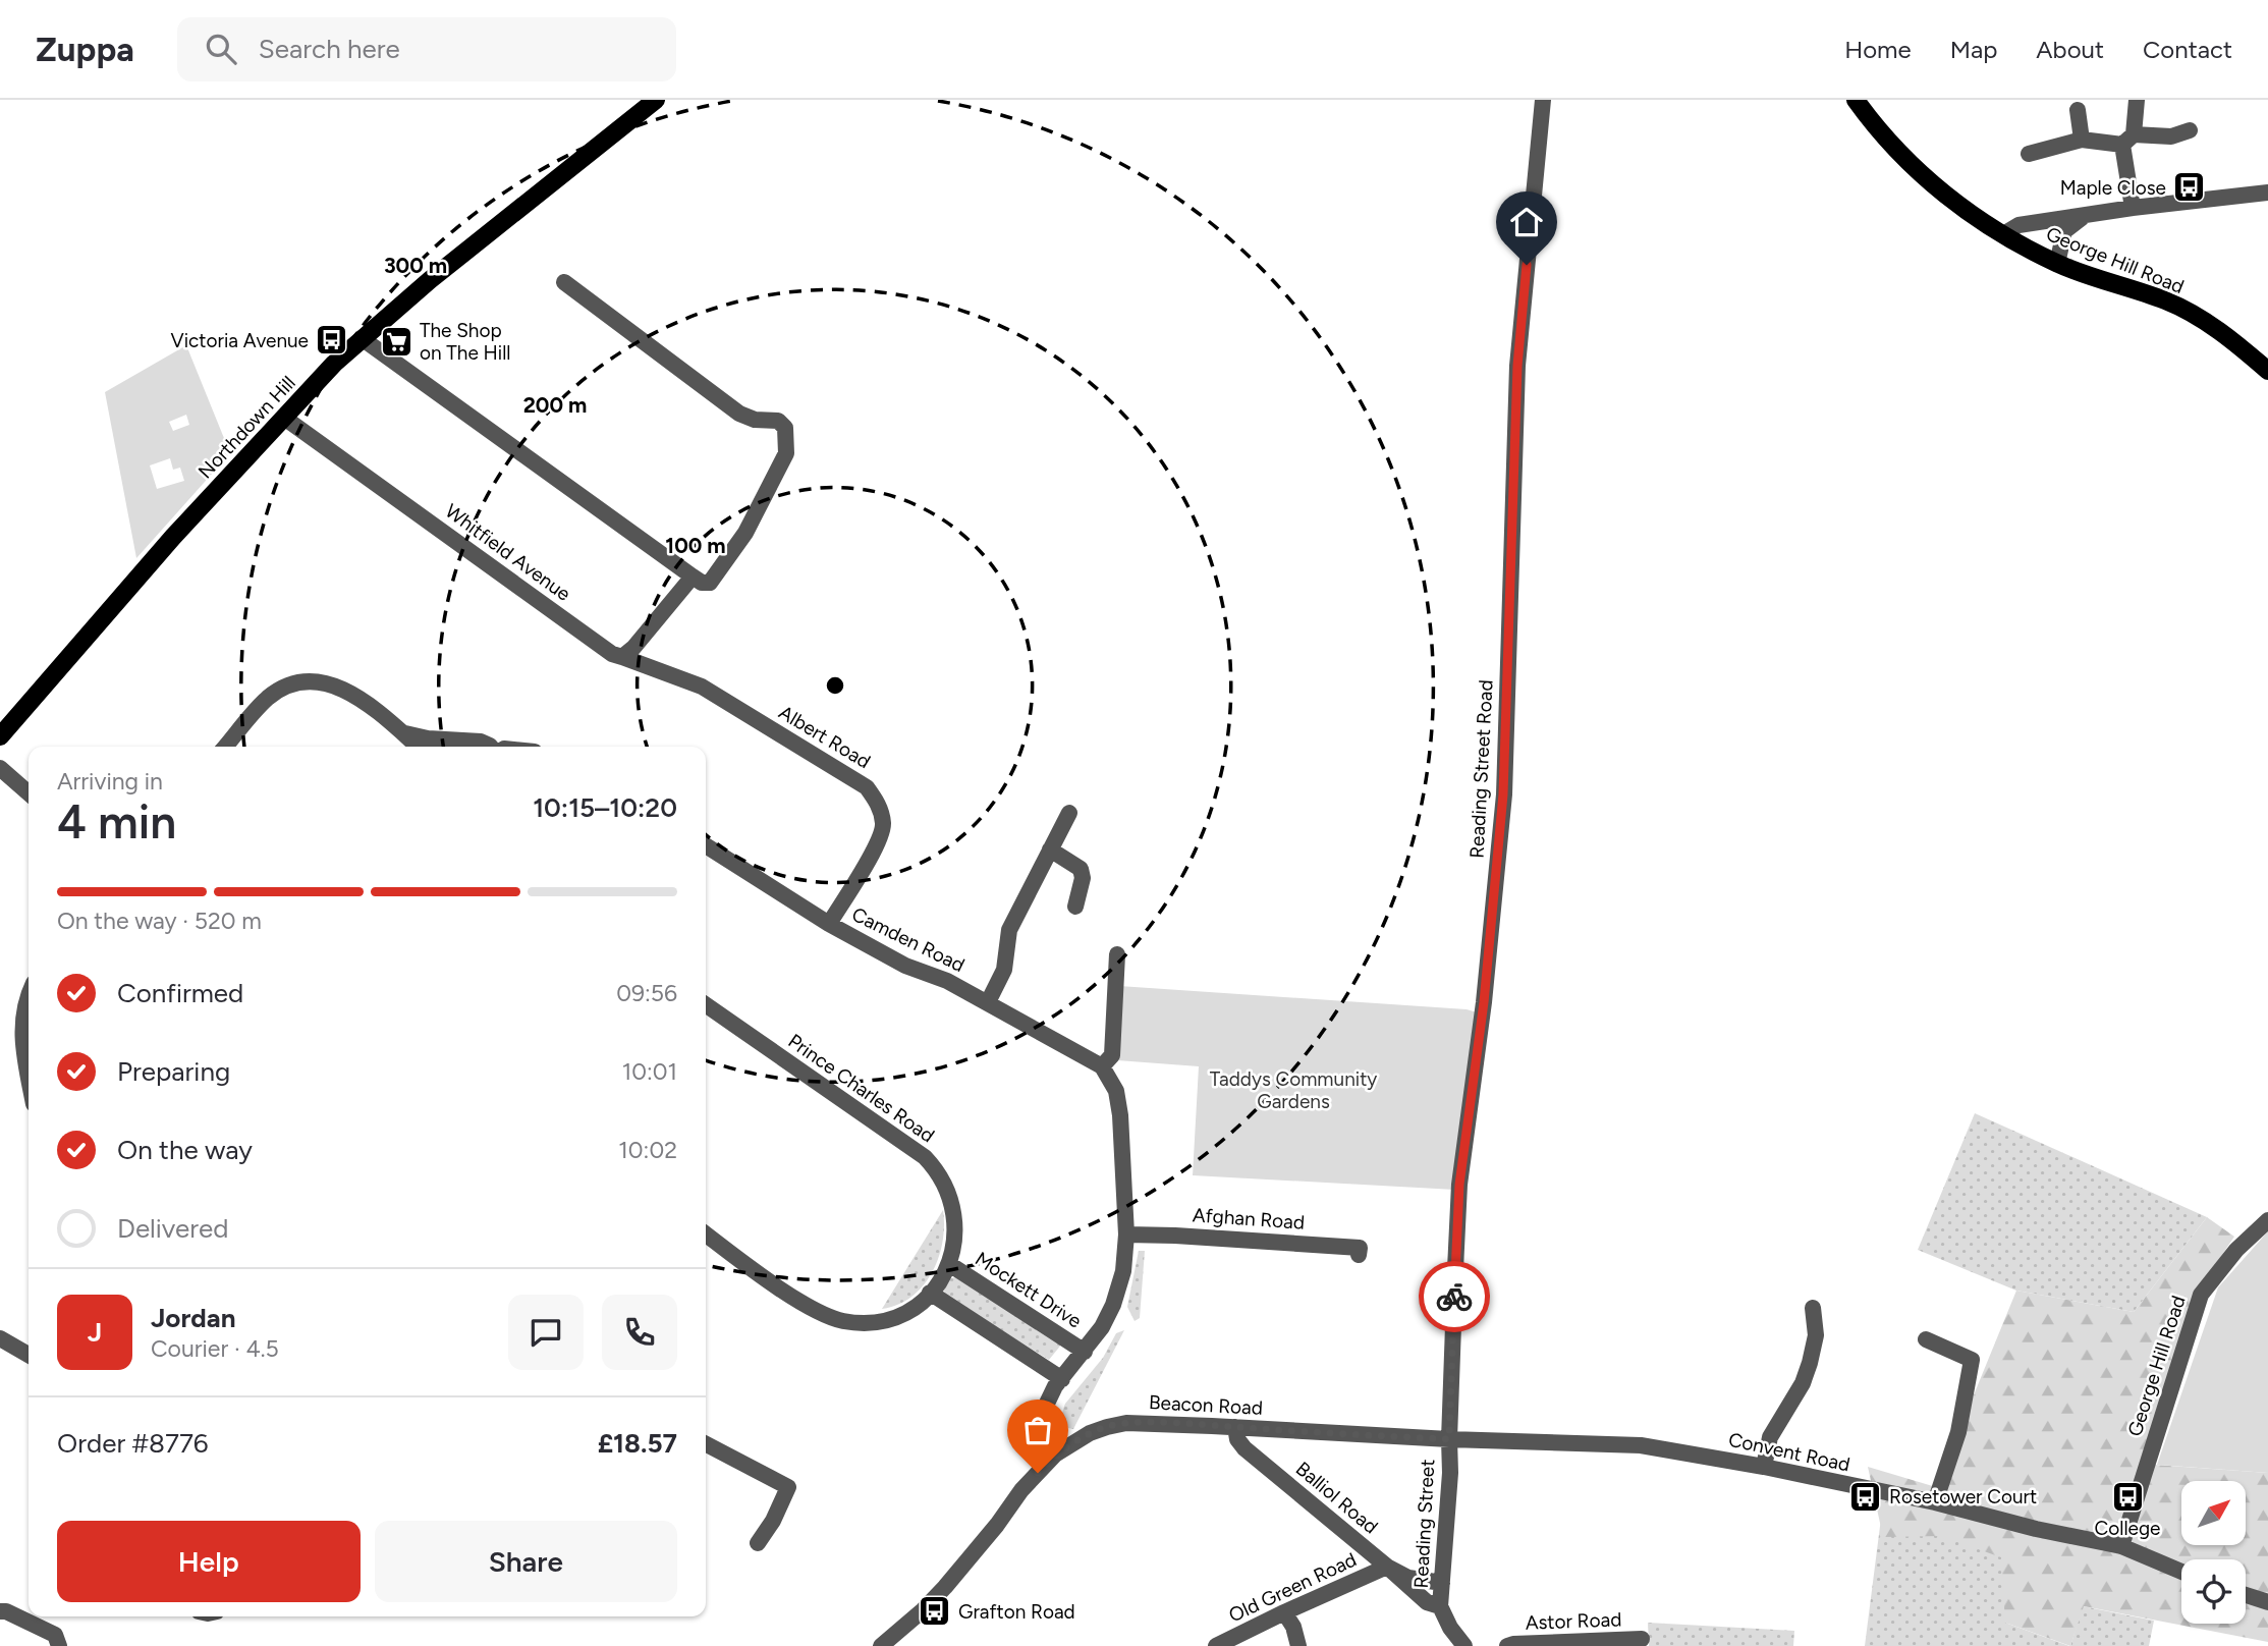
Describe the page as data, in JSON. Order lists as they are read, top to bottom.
{
  "streets": {
    "main road": ["George Hill Road", "Northdown Hill"],
    "street": [
      "Whitfield Avenue",
      "Albert Road",
      "Reading Street Road",
      "Camden Road",
      "Prince Charles Road",
      "Afghan Road",
      "Mockett Drive",
      "Beacon Road",
      "Convent Road",
      "Balliol Road",
      "Reading Street",
      "Old Green Road",
      "Astor Road"
    ]
  },
  "crossings": [
    ["George Hill Road", "Convent Road"],
    ["Northdown Hill", "Whitfield Avenue"],
    ["Whitfield Avenue", "Albert Road"],
    ["Albert Road", "Camden Road"],
    ["Reading Street Road", "Beacon Road"],
    ["Reading Street Road", "Convent Road"],
    ["Reading Street Road", "Reading Street"],
    ["Prince Charles Road", "Mockett Drive"],
    ["Beacon Road", "Convent Road"],
    ["Beacon Road", "Balliol Road"],
    ["Beacon Road", "Reading Street"],
    ["Convent Road", "Reading Street"],
    ["Balliol Road", "Reading Street"],
    ["Balliol Road", "Old Green Road"]
  ],
  "parks": ["Taddys Community Gardens"],
  "places": {
    "bus stop": [
      "Maple Close",
      "Victoria Avenue",
      "Rosetower Court",
      "College",
      "Grafton Road"
    ],
    "supermarket": ["The Shop on The Hill"]
  },
  "north": "top right",
  "page": {
    "header": "Zuppa",
    "search": "Search here",
    "nav": [
      "Home",
      "Map",
      "About",
      "Contact"
    ],
    "heading": ["4 min", "Arriving in", "10:15–10:20"],
    "panel": [
      "Jordan",
      "Courier · 4.5",
      "Order #8776",
      "£18.57"
    ],
    "bar": "On the way · 520 m",
    "list": [
      ["Confirmed", "09:56"],
      ["Preparing", "10:01"],
      ["On the way", "10:02"],
      "Delivered"
    ],
    "round": "J",
    "buttons": ["Help", "Share"]
  },
  "rings": ["300 m", "200 m", "100 m"]
}
